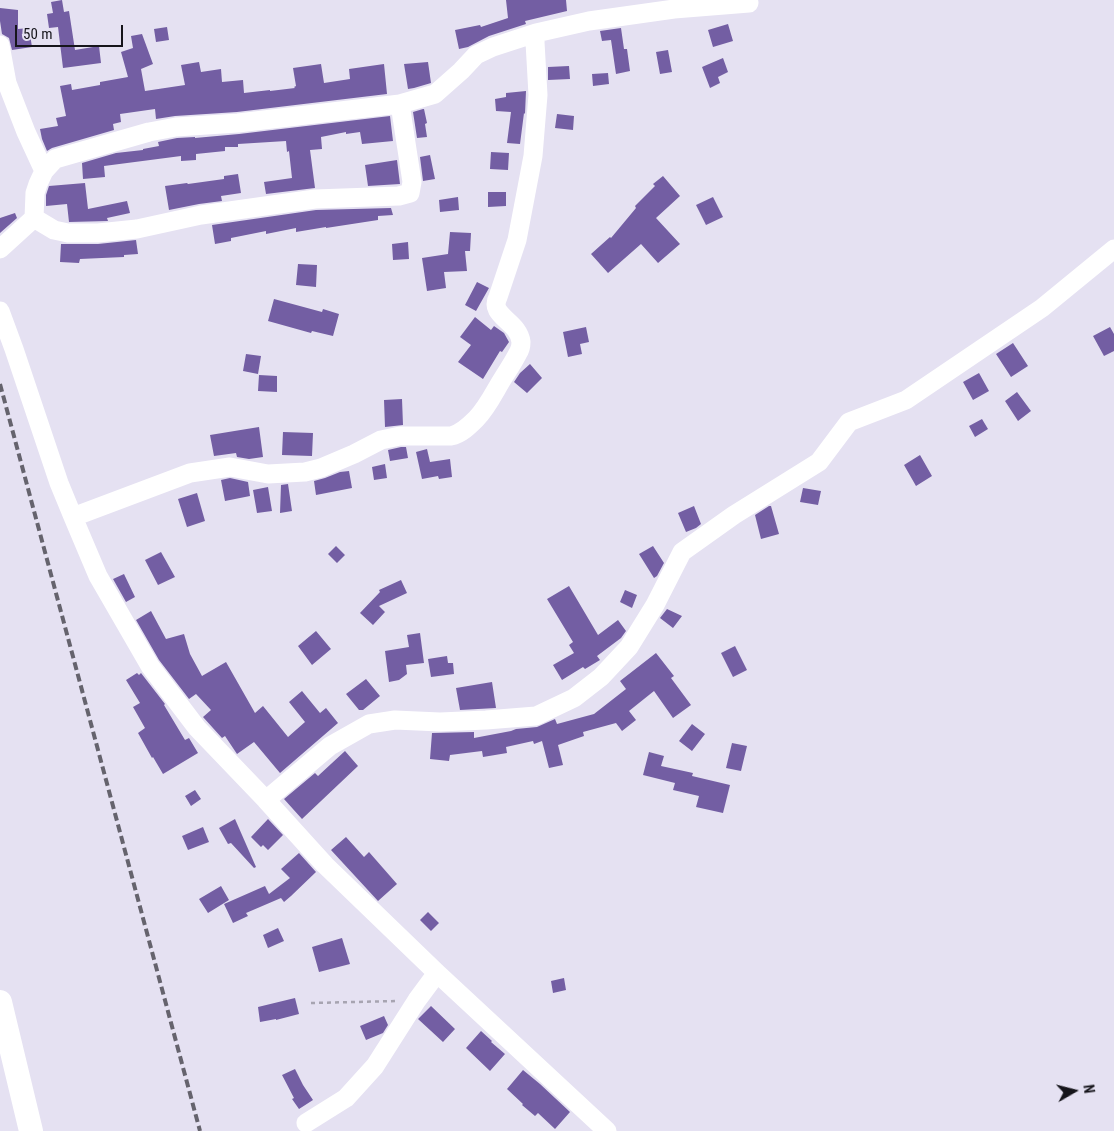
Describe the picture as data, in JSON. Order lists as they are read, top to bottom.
{
  "scale_bar": "50 m",
  "north": "right"
}
